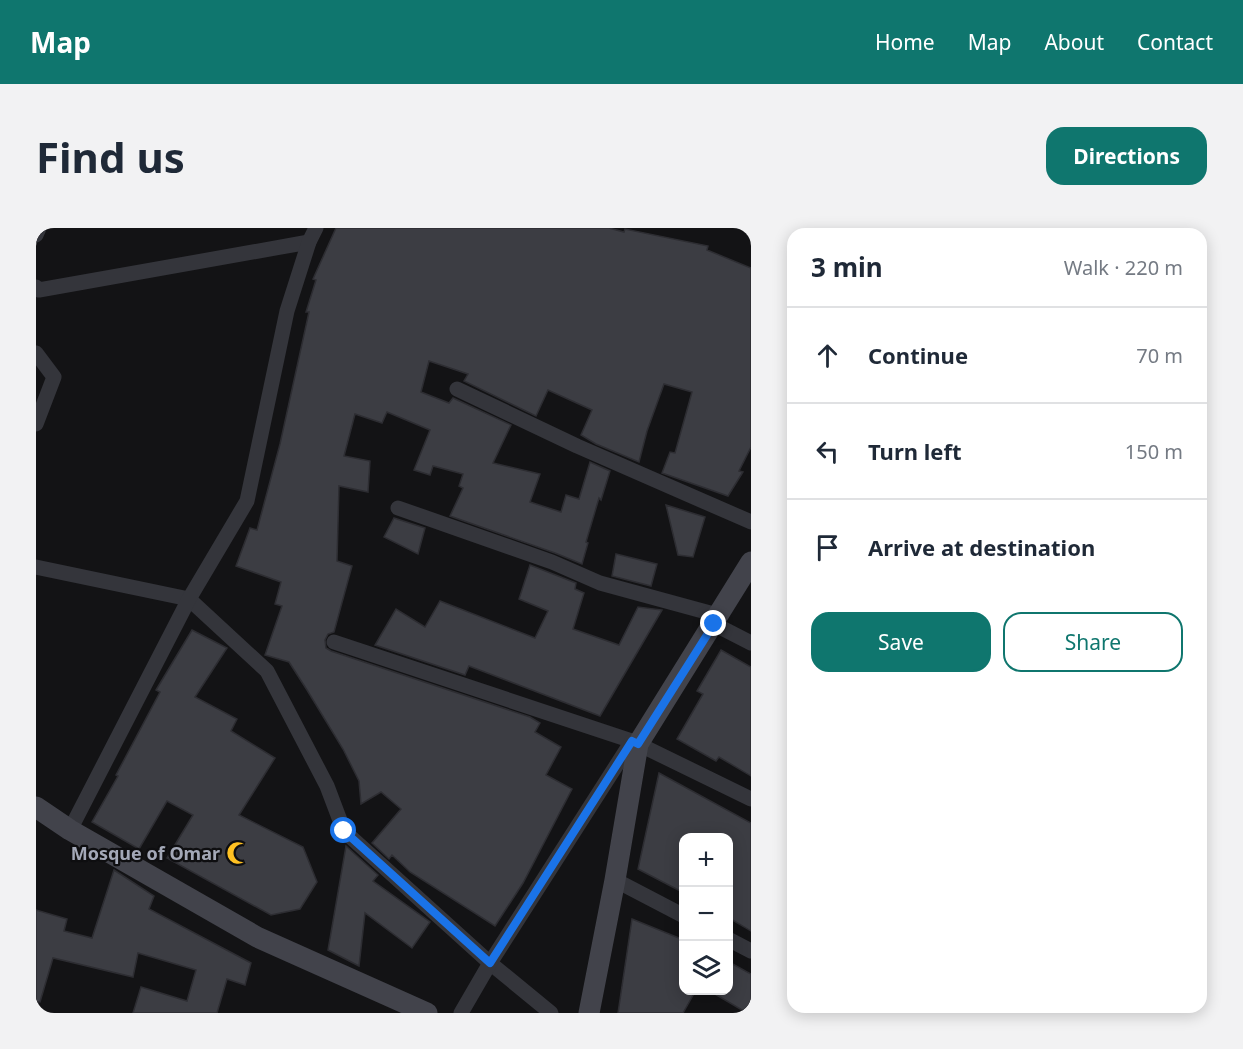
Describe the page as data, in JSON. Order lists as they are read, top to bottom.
{
  "places": {
    "mosque": ["Mosque of Omar"]
  },
  "page": {
    "header": "Map",
    "nav": [
      "Home",
      "Map",
      "About",
      "Contact"
    ],
    "buttons": [
      "Directions",
      ["Save", "Share"]
    ],
    "title": "Find us",
    "heading": ["3 min", "Walk · 220 m"],
    "list": [
      ["Continue", "70 m"],
      ["Turn left", "150 m"],
      "Arrive at destination"
    ],
    "map_buttons": ["+", "−"]
  }
}
